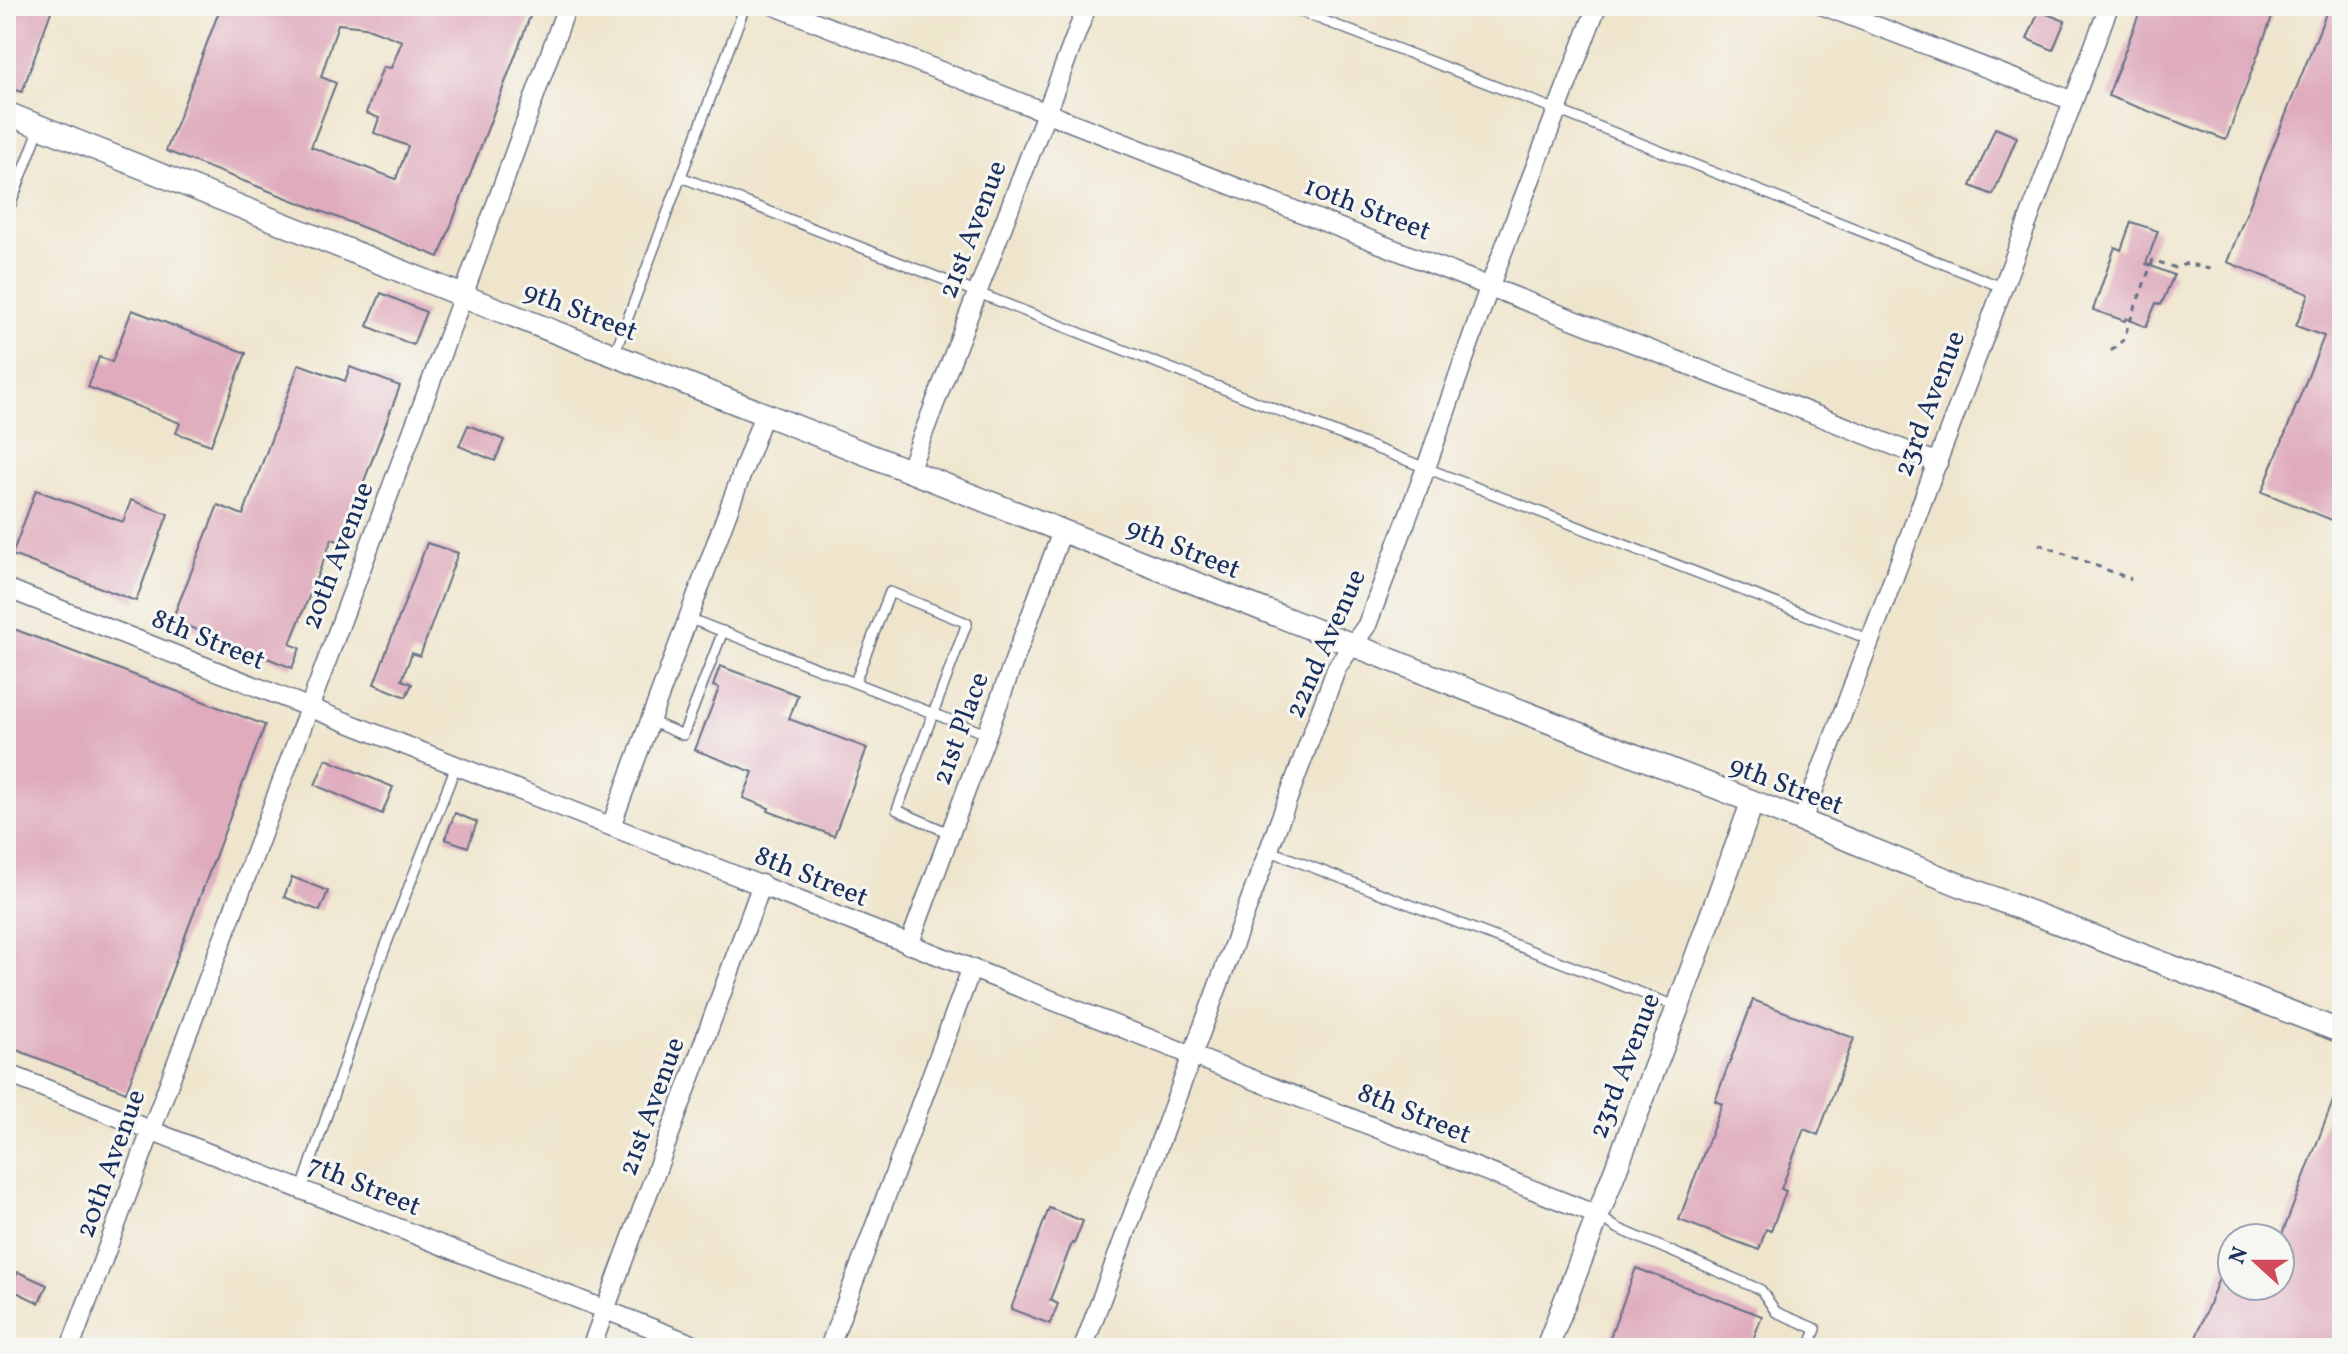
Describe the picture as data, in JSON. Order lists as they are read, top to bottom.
{
  "streets": {
    "street": [
      "10th Street",
      "21st Avenue",
      "9th Street",
      "23rd Avenue",
      "20th Avenue",
      "8th Street",
      "22nd Avenue",
      "21st Place",
      "7th Street"
    ]
  },
  "crossings": [
    ["10th Street", "21st Avenue"],
    ["10th Street", "23rd Avenue"],
    ["10th Street", "22nd Avenue"],
    ["21st Avenue", "9th Street"],
    ["21st Avenue", "8th Street"],
    ["21st Avenue", "7th Street"],
    ["9th Street", "23rd Avenue"],
    ["9th Street", "20th Avenue"],
    ["9th Street", "22nd Avenue"],
    ["9th Street", "21st Place"],
    ["23rd Avenue", "8th Street"],
    ["20th Avenue", "8th Street"],
    ["20th Avenue", "7th Street"],
    ["8th Street", "22nd Avenue"],
    ["8th Street", "21st Place"]
  ],
  "north": "left"
}
